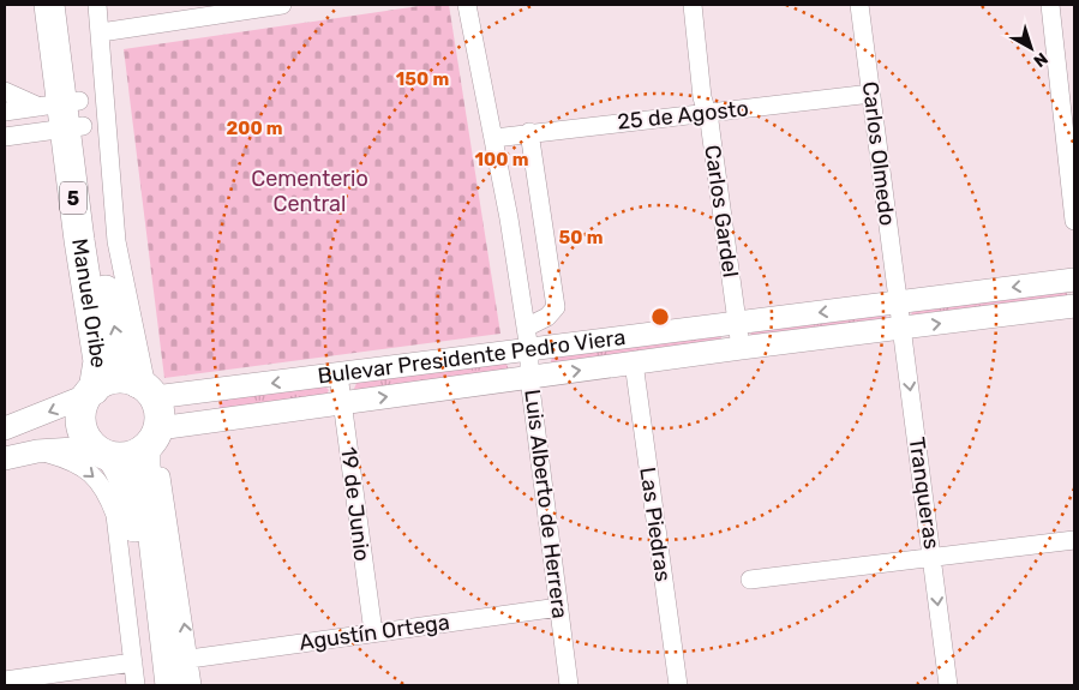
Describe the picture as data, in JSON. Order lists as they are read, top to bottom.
{
  "streets": {
    "highway": ["5", "Manuel Oribe"],
    "street": [
      "25 de Agosto",
      "Carlos Olmedo",
      "Carlos Gardel",
      "Bulevar Presidente Pedro Viera",
      "Tranqueras",
      "19 de Junio",
      "Luis Alberto de Herrera",
      "Las Piedras",
      "Agustín Ortega"
    ]
  },
  "crossings": [
    ["25 de Agosto", "Carlos Olmedo"],
    ["25 de Agosto", "Carlos Gardel"],
    ["25 de Agosto", "Luis Alberto de Herrera"],
    ["Carlos Olmedo", "Bulevar Presidente Pedro Viera"],
    ["Carlos Olmedo", "Tranqueras"],
    ["Carlos Gardel", "Bulevar Presidente Pedro Viera"],
    ["Manuel Oribe", "Bulevar Presidente Pedro Viera"],
    ["Manuel Oribe", "Agustín Ortega"],
    ["Bulevar Presidente Pedro Viera", "Tranqueras"],
    ["Bulevar Presidente Pedro Viera", "19 de Junio"],
    ["Bulevar Presidente Pedro Viera", "Luis Alberto de Herrera"],
    ["Bulevar Presidente Pedro Viera", "Las Piedras"],
    ["19 de Junio", "Agustín Ortega"],
    ["Luis Alberto de Herrera", "Agustín Ortega"]
  ],
  "one_way": ["Tranqueras"],
  "parks": ["Cementerio Central"],
  "north": "bottom right",
  "rings": [
    "150 m",
    "200 m",
    "100 m",
    "50 m"
  ]
}
